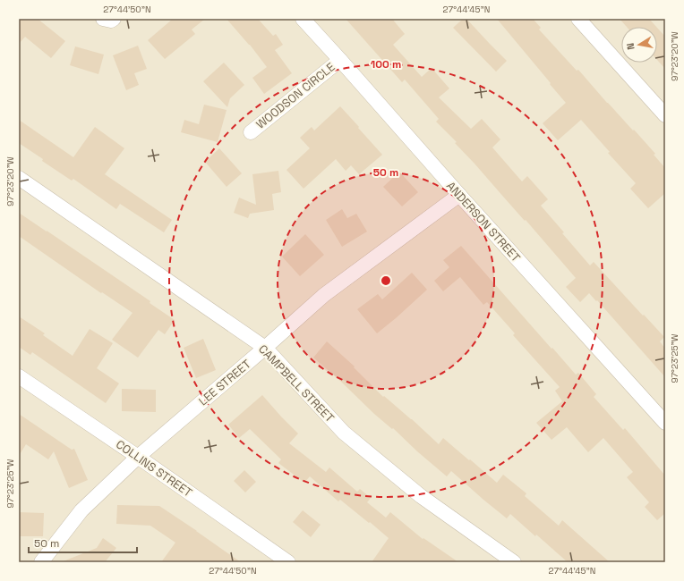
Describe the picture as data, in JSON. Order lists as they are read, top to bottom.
{
  "streets": {
    "street": [
      "WOODSON CIRCLE",
      "ANDERSON STREET",
      "LEE STREET",
      "CAMPBELL STREET",
      "COLLINS STREET"
    ]
  },
  "crossings": [
    ["WOODSON CIRCLE", "ANDERSON STREET"],
    ["ANDERSON STREET", "LEE STREET"],
    ["LEE STREET", "CAMPBELL STREET"],
    ["LEE STREET", "COLLINS STREET"]
  ],
  "scale_bar": "50 m",
  "north": "left",
  "coordinates": [
    "27°44'50\"N",
    "27°44'45\"N",
    "97°23'20\"W",
    "97°23'25\"W"
  ],
  "rings": ["100 m", "50 m"]
}
